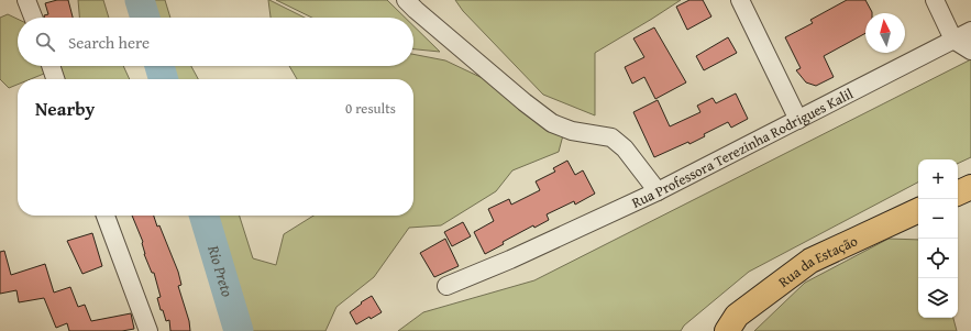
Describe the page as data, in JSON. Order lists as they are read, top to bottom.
{
  "streets": {
    "main road": ["Rua da Estação"],
    "street": ["Rua Professora Terezinha Rodrigues Kalil"]
  },
  "water": ["Rio Preto"],
  "north": "top",
  "page": {
    "search": "Search here",
    "heading": ["Nearby", "0 results"],
    "map_buttons": ["+", "−"]
  }
}
